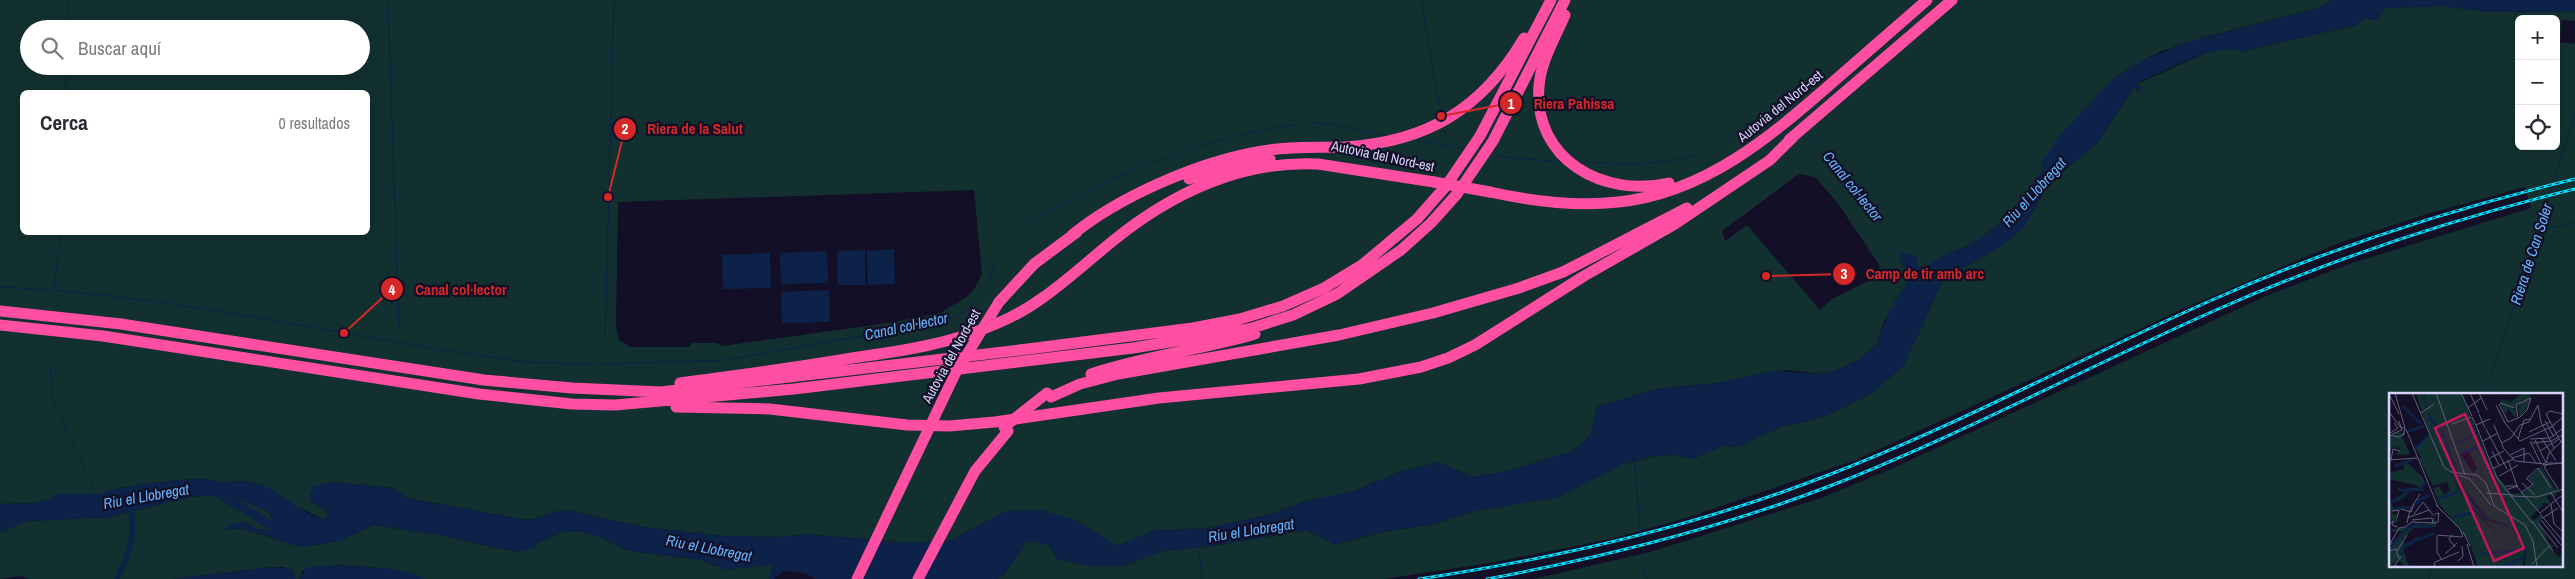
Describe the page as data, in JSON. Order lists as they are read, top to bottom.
{
  "streets": {
    "highway": ["Autovia del Nord-est"]
  },
  "water": ["Canal col·lector", "Riu el Llobregat", "Riera de Can Soler"],
  "places": [
    "Riera Pahissa",
    "Riera de la Salut",
    "Camp de tir amb arc",
    "Canal col·lector"
  ],
  "page": {
    "map_buttons": ["+", "−"],
    "search": "Buscar aquí",
    "heading": ["Cerca", "0 resultados"]
  }
}
